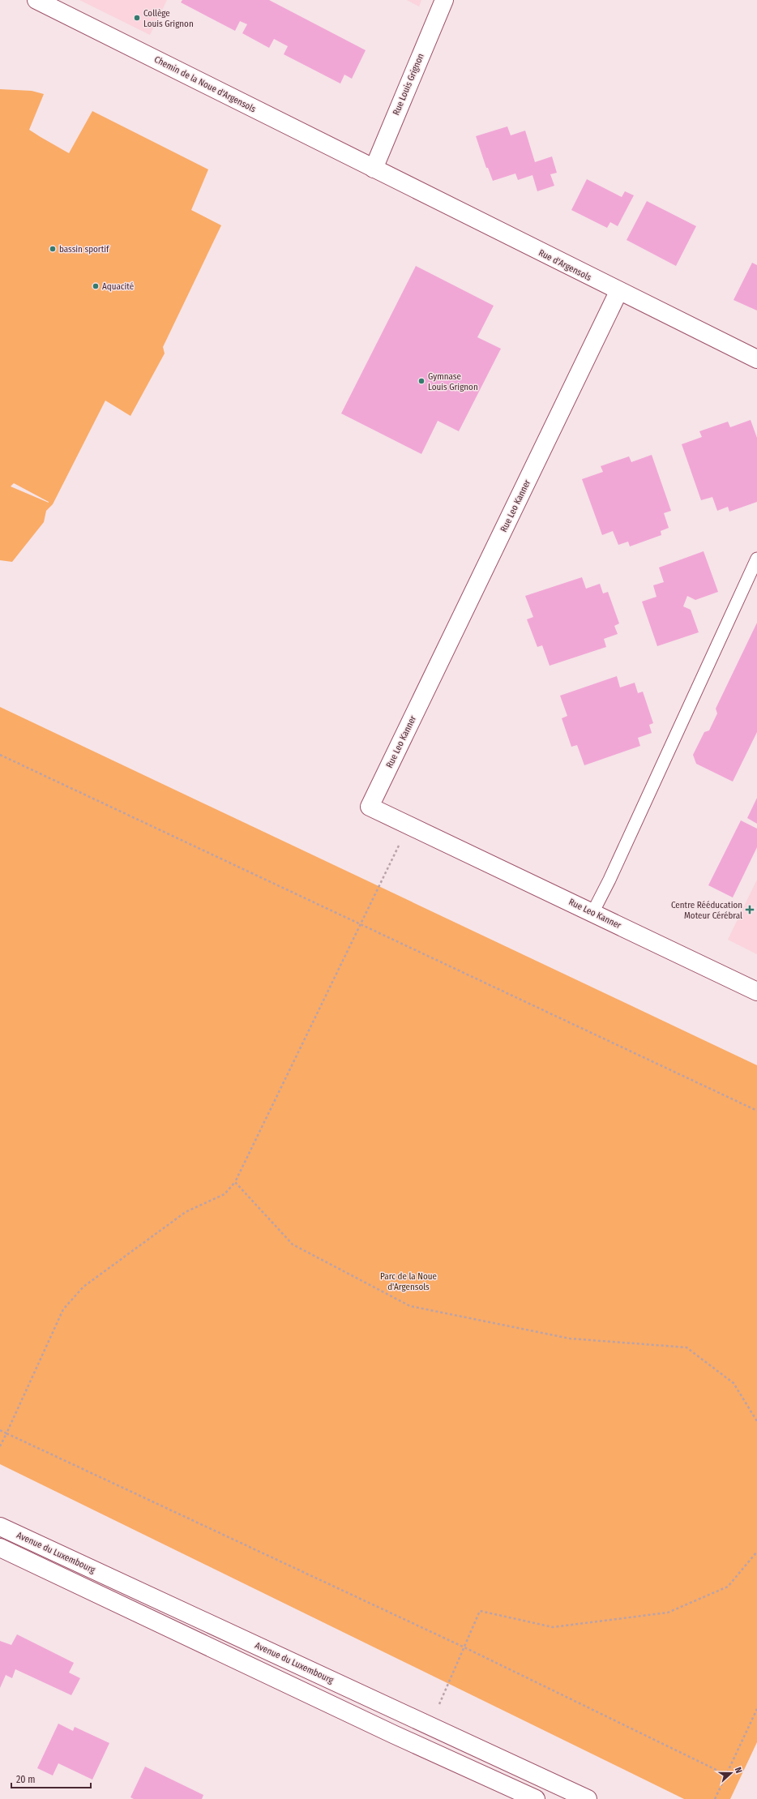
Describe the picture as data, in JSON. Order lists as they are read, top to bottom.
{
  "streets": {
    "street": [
      "Chemin de la Noue d'Argensols",
      "Rue Louis Grignon",
      "Rue d'Argensols",
      "Rue Leo Kanner",
      "Avenue du Luxembourg"
    ]
  },
  "crossings": [
    ["Chemin de la Noue d'Argensols", "Rue Louis Grignon"],
    ["Chemin de la Noue d'Argensols", "Rue d'Argensols"],
    ["Rue Louis Grignon", "Rue d'Argensols"],
    ["Rue d'Argensols", "Rue Leo Kanner"]
  ],
  "parks": ["Parc de la Noue d'Argensols"],
  "places": {
    "other": [
      "Collège Louis Grignon",
      "bassin sportif",
      "Aquacité",
      "Gymnase Louis Grignon"
    ],
    "health": ["Centre Rééducation Moteur Cérébral"]
  },
  "scale_bar": "20 m",
  "north": "right"
}
